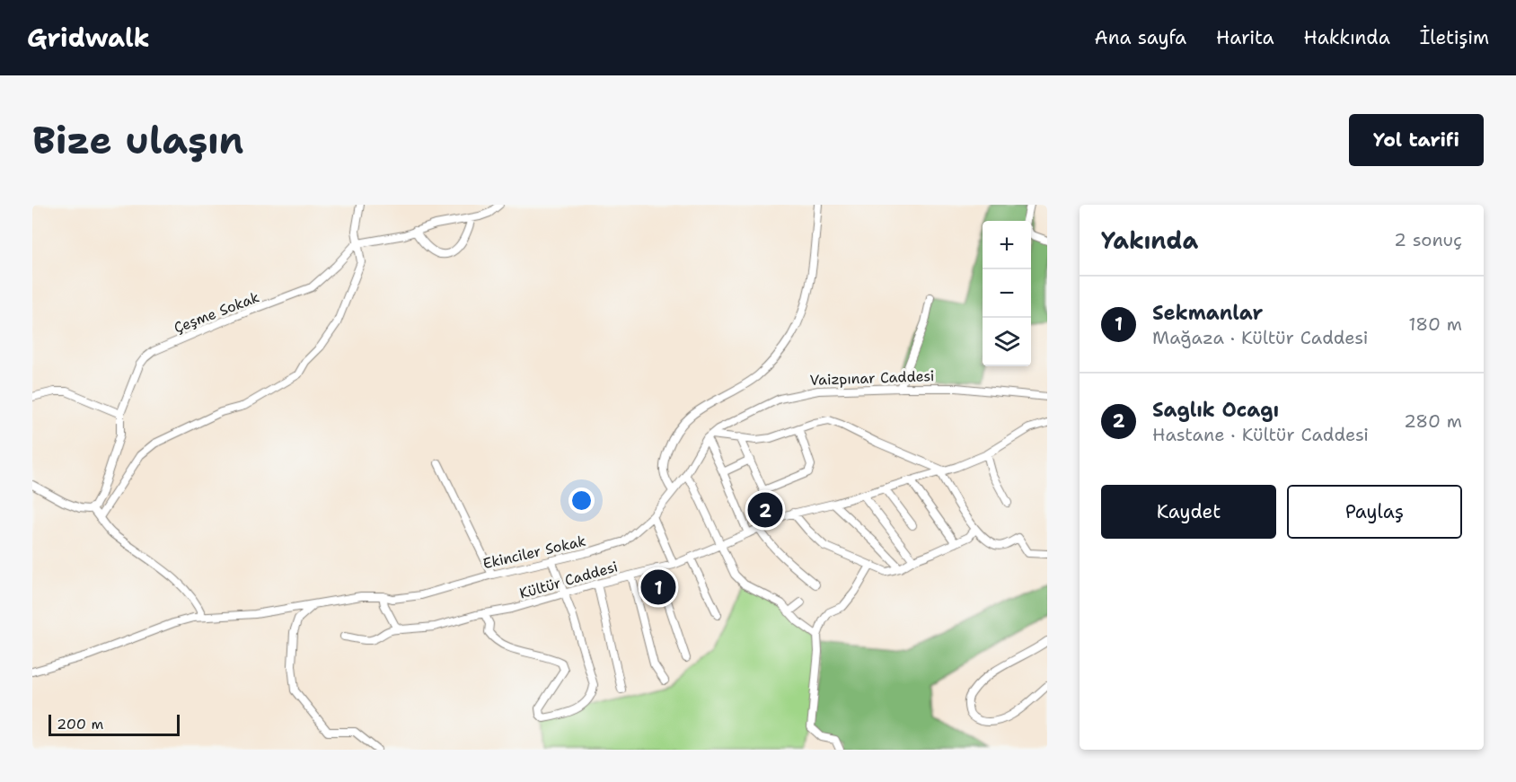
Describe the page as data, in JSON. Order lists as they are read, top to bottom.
{
  "streets": {
    "street": [
      "Çeşme Sokak",
      "Vaizpınar Caddesi",
      "Ekinciler Sokak",
      "Kültür Caddesi"
    ]
  },
  "crossings": [
    ["Vaizpınar Caddesi", "Ekinciler Sokak"]
  ],
  "scale_bar": "200 m",
  "page": {
    "header": "Gridwalk",
    "nav": [
      "Ana sayfa",
      "Harita",
      "Hakkında",
      "İletişim"
    ],
    "buttons": [
      "Yol tarifi",
      ["Kaydet", "Paylaş"]
    ],
    "title": "Bize ulaşın",
    "heading": ["Yakında", "2 sonuç"],
    "map_buttons": ["+", "−"],
    "list": [
      {
        "mark": "1",
        "name": "Sekmanlar",
        "note": "Mağaza · Kültür Caddesi",
        "value": "180 m"
      },
      {
        "mark": "2",
        "name": "Saglık Ocagı",
        "note": "Hastane · Kültür Caddesi",
        "value": "280 m"
      }
    ],
    "pins": ["2", "1"],
    "scale": "200 m"
  }
}
